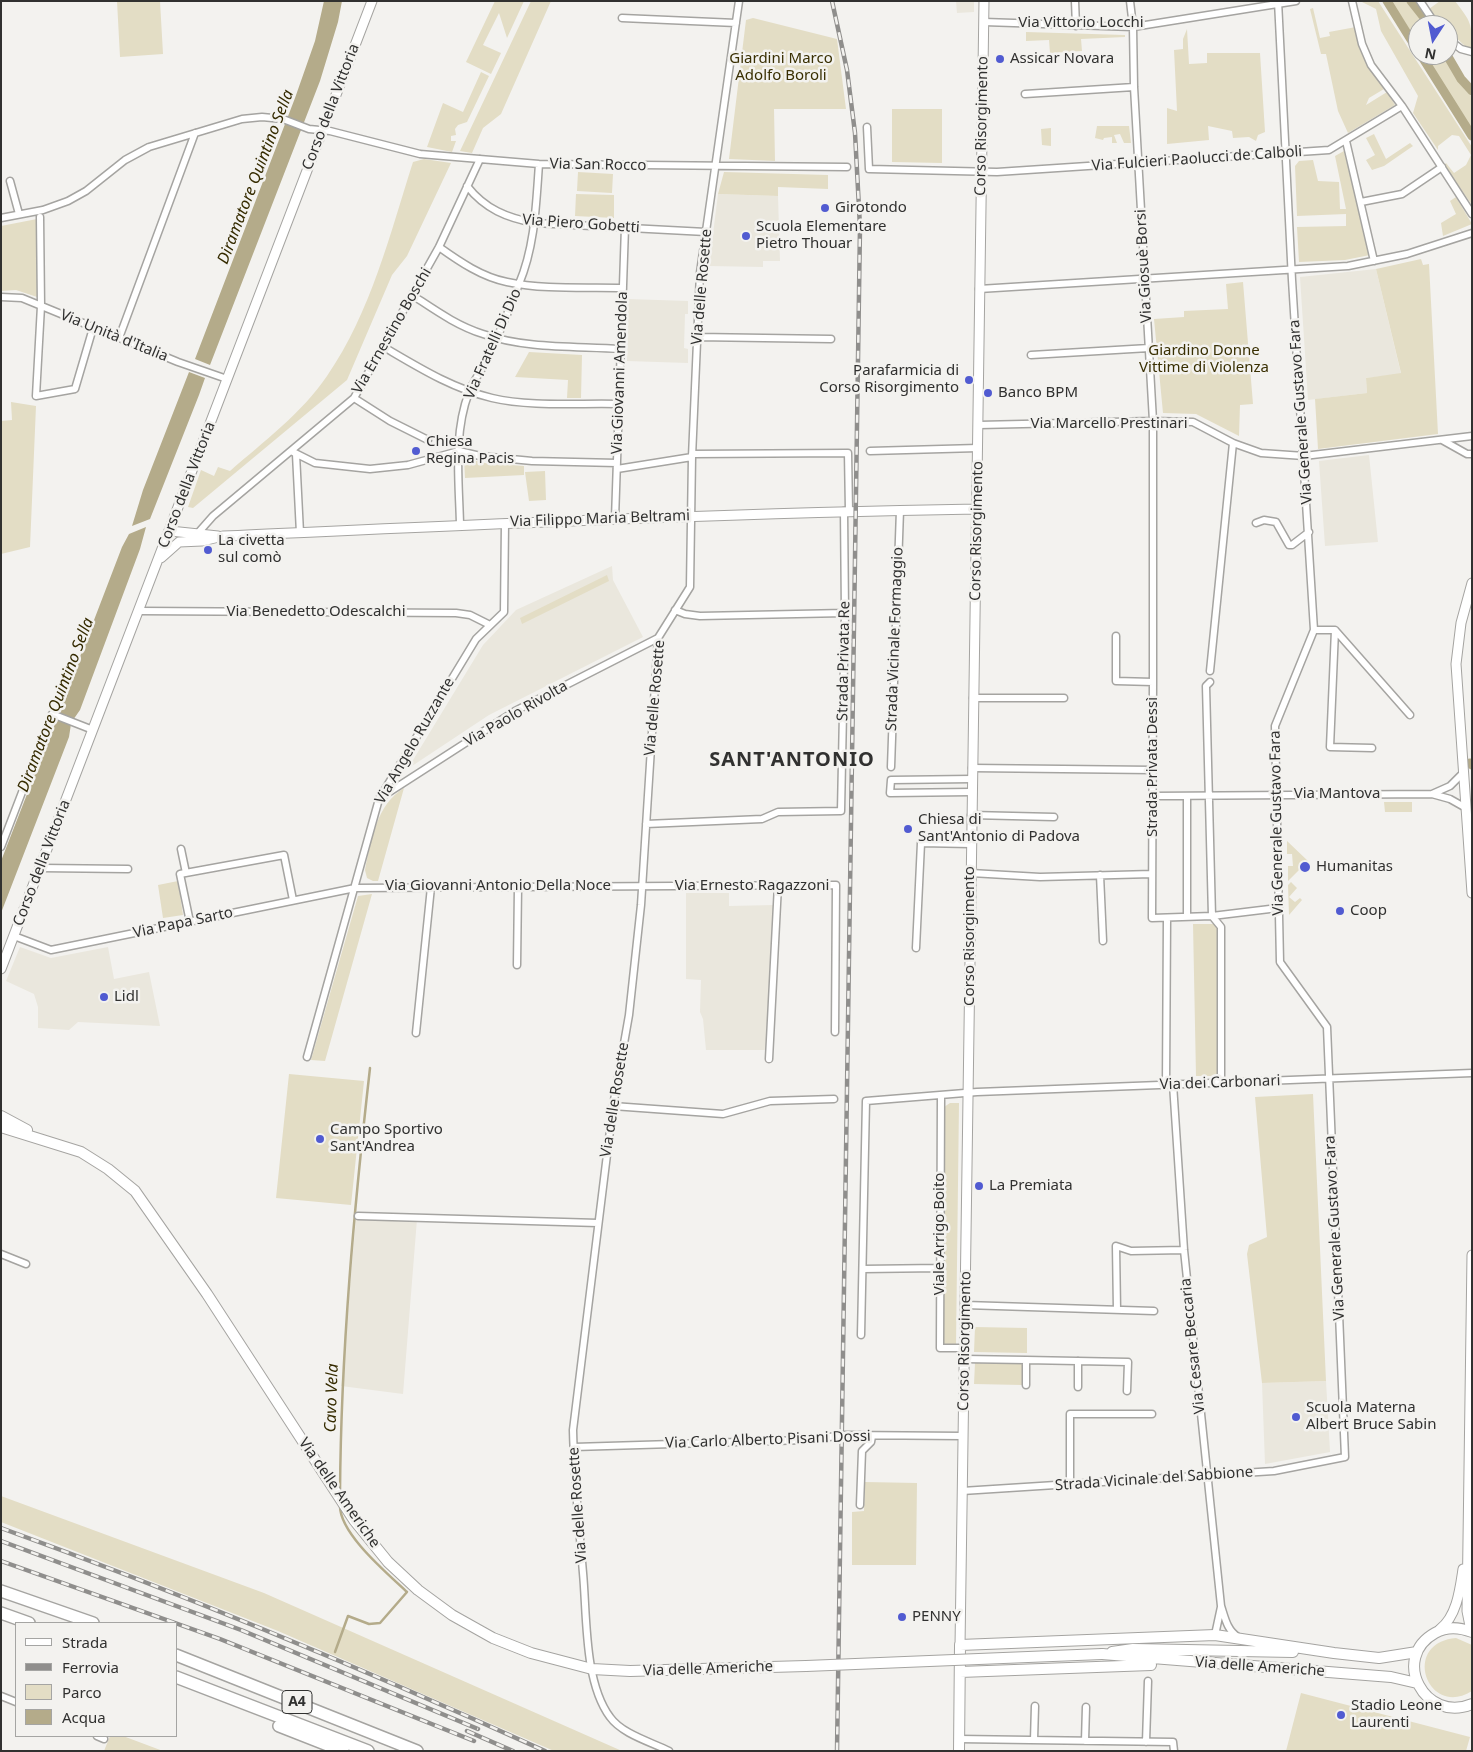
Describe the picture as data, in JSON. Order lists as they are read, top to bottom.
{
  "streets": {
    "highway": ["A4"],
    "main road": [
      "Corso della Vittoria",
      "Corso Risorgimento",
      "Via Filippo Maria Beltrami",
      "Via delle Americhe"
    ],
    "street": [
      "Via Vittorio Locchi",
      "Via Fulcieri Paolucci de Calboli",
      "Via San Rocco",
      "Via Piero Gobetti",
      "Via Giosuè Borsi",
      "Via delle Rosette",
      "Via Ernestino Boschi",
      "Via Unità d'Italia",
      "Via Fratelli Di Dio",
      "Via Giovanni Amendola",
      "Via Generale Gustavo Fara",
      "Via Marcello Prestinari",
      "Via Benedetto Odescalchi",
      "Strada Vicinale Formaggio",
      "Strada Privata Re",
      "Via Paolo Rivolta",
      "Via Angelo Ruzzante",
      "Strada Privata Dessì",
      "Via Mantova",
      "Via Giovanni Antonio Della Noce",
      "Via Ernesto Ragazzoni",
      "Via Papa Sarto",
      "Via dei Carbonari",
      "Viale Arrigo Boito",
      "Via Cesare Beccaria",
      "Via Carlo Alberto Pisani Dossi",
      "Strada Vicinale del Sabbione"
    ]
  },
  "crossings": [
    ["Via Vittorio Locchi", "Corso Risorgimento"],
    ["Via Vittorio Locchi", "Via Giosuè Borsi"],
    ["Via Vittorio Locchi", "Via Generale Gustavo Fara"],
    ["Corso della Vittoria", "Via San Rocco"],
    ["Corso della Vittoria", "Via Unità d'Italia"],
    ["Corso della Vittoria", "Via Filippo Maria Beltrami"],
    ["Corso della Vittoria", "Via Benedetto Odescalchi"],
    ["Corso della Vittoria", "Via Papa Sarto"],
    ["Corso Risorgimento", "Via Fulcieri Paolucci de Calboli"],
    ["Corso Risorgimento", "Via Marcello Prestinari"],
    ["Corso Risorgimento", "Via Filippo Maria Beltrami"],
    ["Corso Risorgimento", "Via dei Carbonari"],
    ["Corso Risorgimento", "Viale Arrigo Boito"],
    ["Corso Risorgimento", "Via Carlo Alberto Pisani Dossi"],
    ["Corso Risorgimento", "Strada Vicinale del Sabbione"],
    ["Via Fulcieri Paolucci de Calboli", "Via Giosuè Borsi"],
    ["Via Fulcieri Paolucci de Calboli", "Via Generale Gustavo Fara"],
    ["Via San Rocco", "Via delle Rosette"],
    ["Via San Rocco", "Via Ernestino Boschi"],
    ["Via San Rocco", "Via Fratelli Di Dio"],
    ["Via Piero Gobetti", "Via delle Rosette"],
    ["Via Piero Gobetti", "Via Ernestino Boschi"],
    ["Via Piero Gobetti", "Via Fratelli Di Dio"],
    ["Via Piero Gobetti", "Via Giovanni Amendola"],
    ["Via Giosuè Borsi", "Via Marcello Prestinari"],
    ["Via Giosuè Borsi", "Strada Privata Dessì"],
    ["Via delle Rosette", "Via Filippo Maria Beltrami"],
    ["Via delle Rosette", "Strada Privata Re"],
    ["Via delle Rosette", "Via Paolo Rivolta"],
    ["Via delle Rosette", "Via Giovanni Antonio Della Noce"],
    ["Via delle Rosette", "Via Ernesto Ragazzoni"],
    ["Via delle Rosette", "Via Carlo Alberto Pisani Dossi"],
    ["Via delle Rosette", "Via delle Americhe"],
    ["Via Ernestino Boschi", "Via Filippo Maria Beltrami"],
    ["Via Fratelli Di Dio", "Via Filippo Maria Beltrami"],
    ["Via Giovanni Amendola", "Via Filippo Maria Beltrami"],
    ["Via Generale Gustavo Fara", "Via Marcello Prestinari"],
    ["Via Generale Gustavo Fara", "Via Mantova"],
    ["Via Generale Gustavo Fara", "Via dei Carbonari"],
    ["Via Generale Gustavo Fara", "Strada Vicinale del Sabbione"],
    ["Via Filippo Maria Beltrami", "Strada Vicinale Formaggio"],
    ["Via Filippo Maria Beltrami", "Strada Privata Re"],
    ["Via Filippo Maria Beltrami", "Via Angelo Ruzzante"],
    ["Via Benedetto Odescalchi", "Via Angelo Ruzzante"],
    ["Via Paolo Rivolta", "Via Angelo Ruzzante"],
    ["Via Angelo Ruzzante", "Via Giovanni Antonio Della Noce"],
    ["Via Angelo Ruzzante", "Via Papa Sarto"],
    ["Strada Privata Dessì", "Via Mantova"],
    ["Strada Privata Dessì", "Via Cesare Beccaria"],
    ["Via Giovanni Antonio Della Noce", "Via Ernesto Ragazzoni"],
    ["Via Giovanni Antonio Della Noce", "Via Papa Sarto"],
    ["Via dei Carbonari", "Viale Arrigo Boito"],
    ["Via dei Carbonari", "Via Cesare Beccaria"],
    ["Via Cesare Beccaria", "Strada Vicinale del Sabbione"]
  ],
  "districts": ["SANT'ANTONIO"],
  "water": ["Diramatore Quintino Sella", "Cavo Vela"],
  "parks": ["Giardini Marco Adolfo Boroli", "Giardino Donne Vittime di Violenza"],
  "places": [
    "Assicar Novara",
    "Girotondo",
    "Scuola Elementare Pietro Thouar",
    "Parafarmicia di Corso Risorgimento",
    "Banco BPM",
    "Chiesa Regina Pacis",
    "La civetta sul comò",
    "Chiesa di Sant'Antonio di Padova",
    "Humanitas",
    "Coop",
    "Lidl",
    "Campo Sportivo Sant'Andrea",
    "La Premiata",
    "Scuola Materna Albert Bruce Sabin",
    "PENNY",
    "Stadio Leone Laurenti"
  ],
  "legend": [
    "Strada",
    "Ferrovia",
    "Parco",
    "Acqua"
  ],
  "north": "bottom"
}
